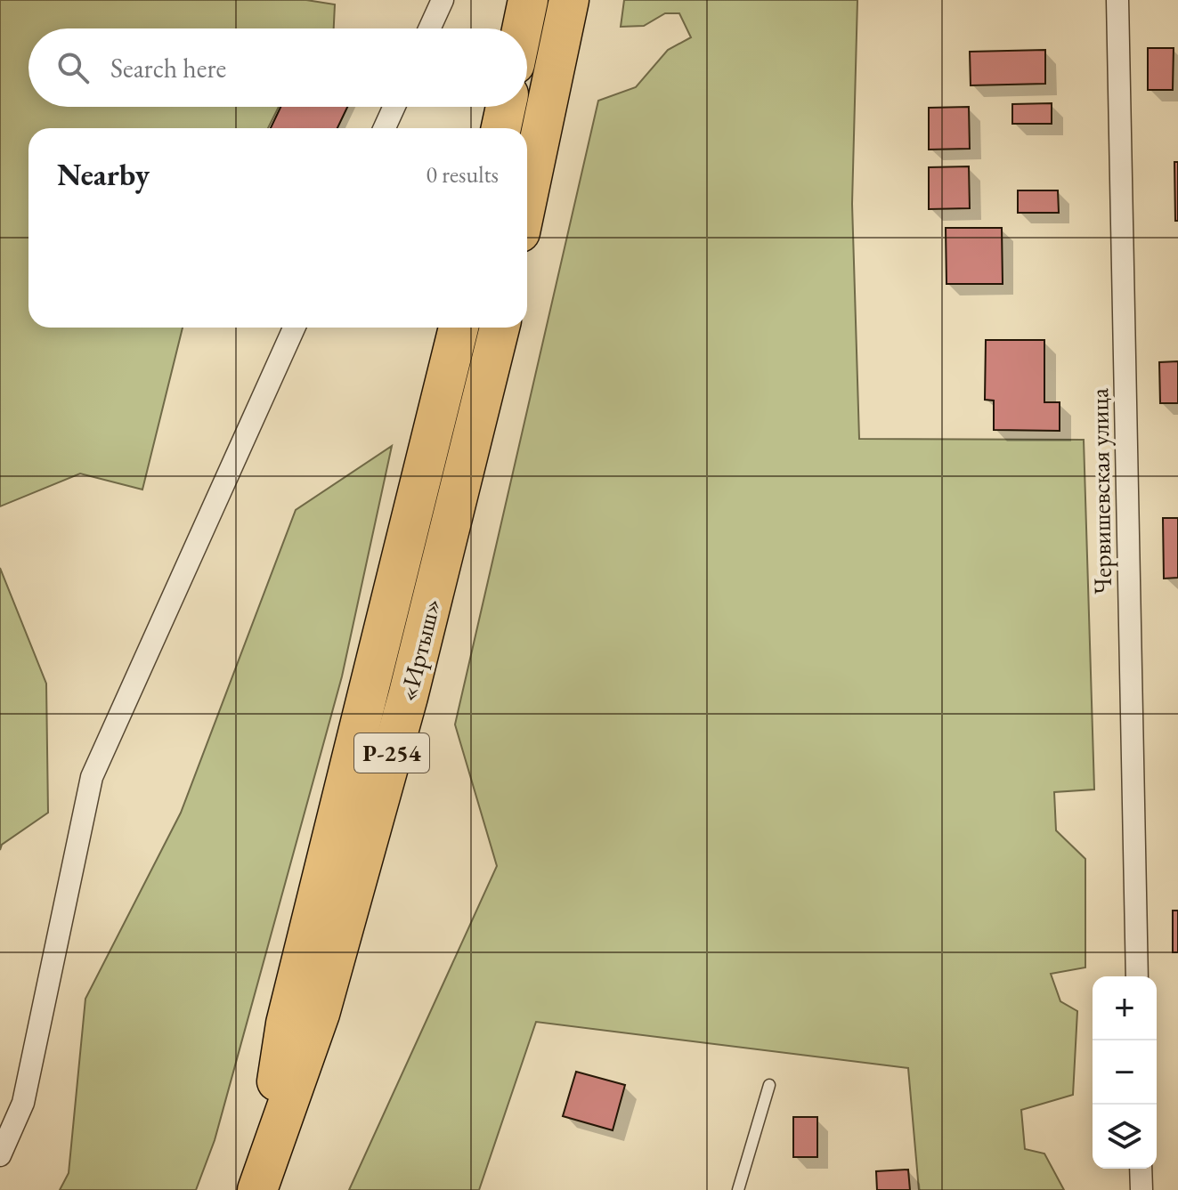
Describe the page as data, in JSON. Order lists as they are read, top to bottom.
{
  "streets": {
    "highway": ["«Иртыш»", "Р-254"],
    "street": ["Червишевская улица"]
  },
  "page": {
    "search": "Search here",
    "heading": ["Nearby", "0 results"],
    "map_buttons": ["+", "−"]
  }
}
